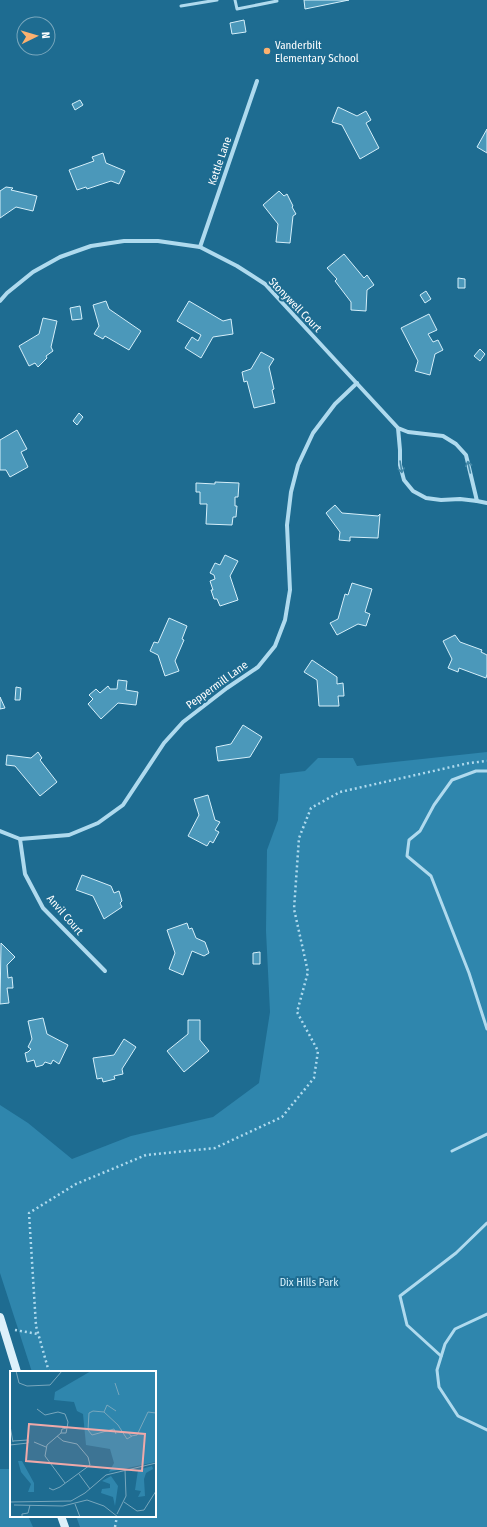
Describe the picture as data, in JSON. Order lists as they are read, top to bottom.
{
  "streets": {
    "street": [
      "Kettle Lane",
      "Stonywell Court",
      "Peppermill Lane",
      "Anvil Court"
    ]
  },
  "crossings": [
    ["Kettle Lane", "Stonywell Court"],
    ["Stonywell Court", "Peppermill Lane"],
    ["Peppermill Lane", "Anvil Court"]
  ],
  "parks": ["Dix Hills Park"],
  "places": ["Vanderbilt Elementary School"],
  "north": "right"
}
